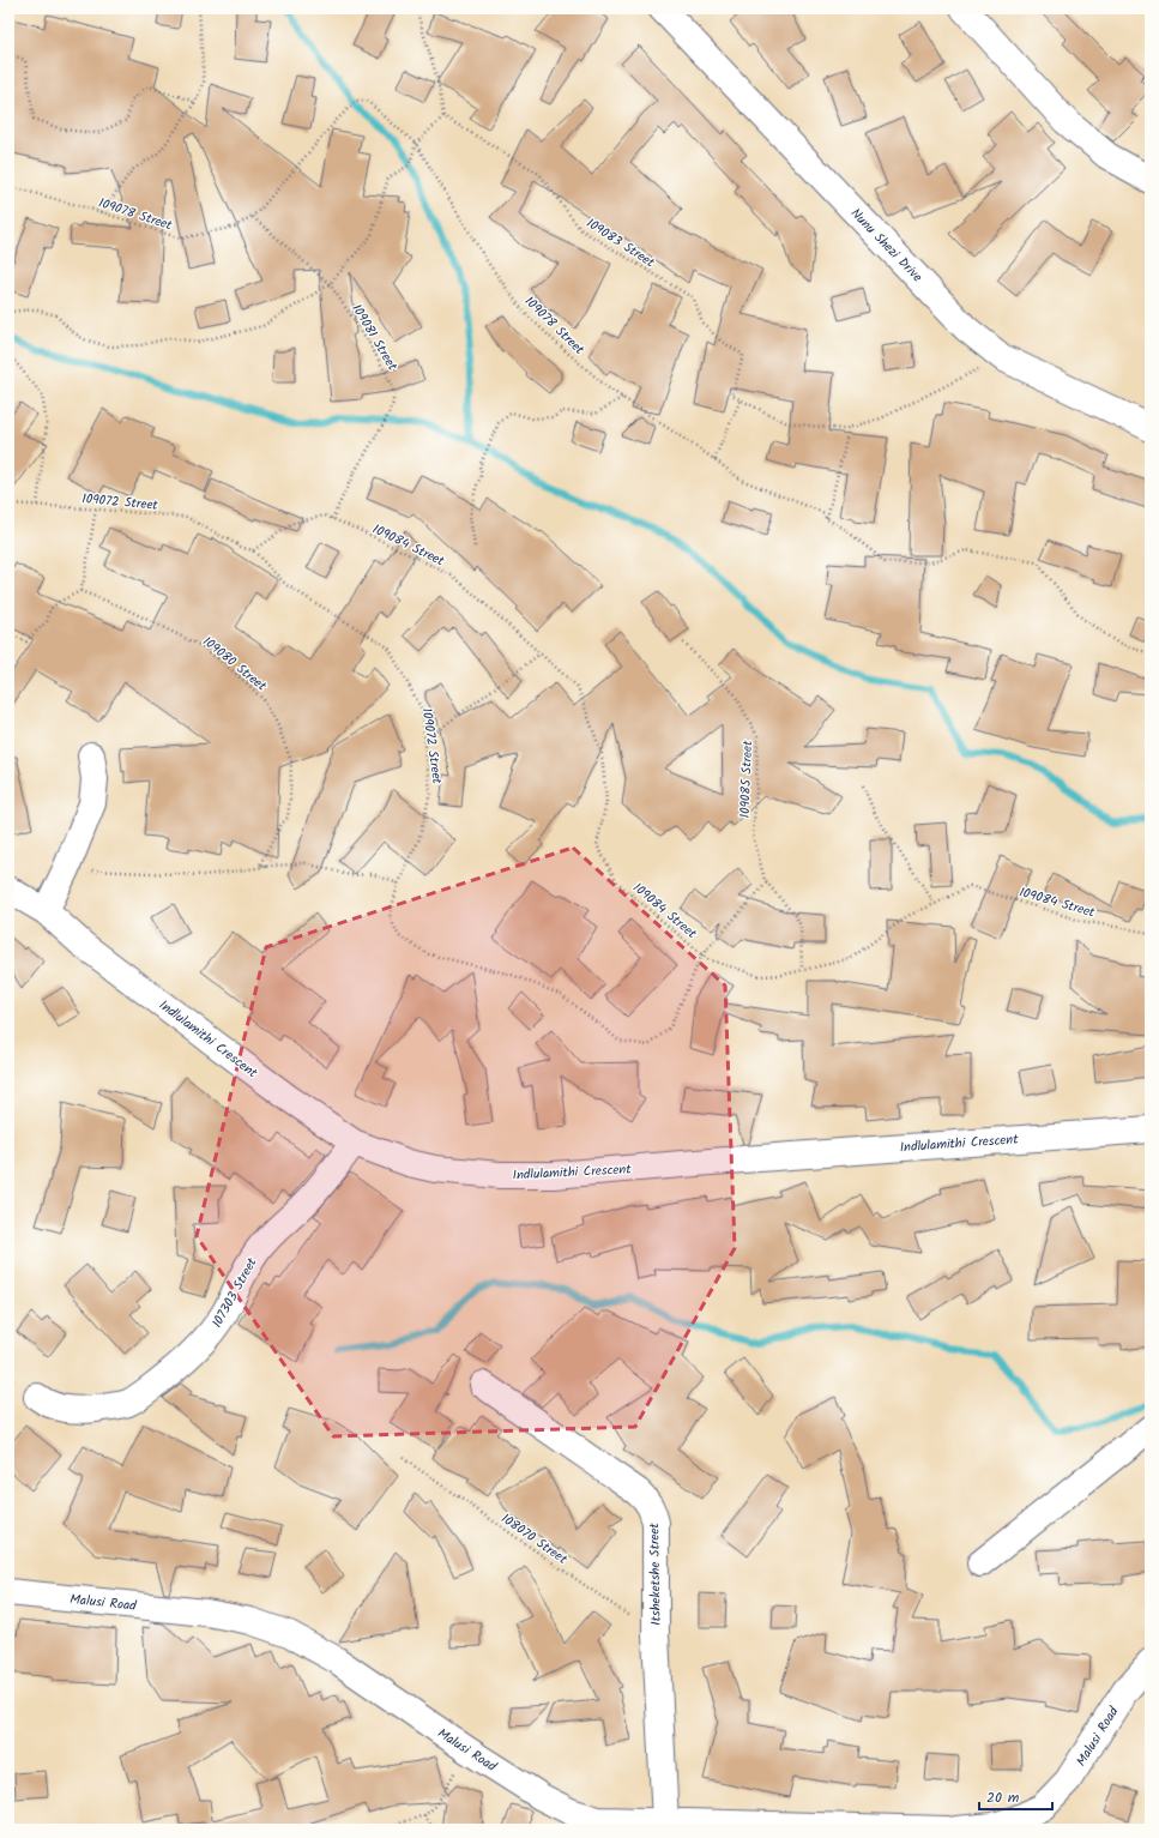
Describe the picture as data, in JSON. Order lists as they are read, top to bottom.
{
  "streets": {
    "street": [
      "Nunu Shezi Drive",
      "Indlulamithi Crescent",
      "107303 Street",
      "Itsheketshe Street",
      "Malusi Road"
    ],
    "path": [
      "109078 Street",
      "109083 Street",
      "109081 Street",
      "109072 Street",
      "109084 Street",
      "109080 Street",
      "109085 Street",
      "108070 Street"
    ]
  },
  "crossings": [
    ["109078 Street", "109081 Street"],
    ["109081 Street", "109084 Street"],
    ["109072 Street", "109084 Street"],
    ["109084 Street", "109085 Street"],
    ["Indlulamithi Crescent", "107303 Street"],
    ["108070 Street", "Itsheketshe Street"],
    ["Itsheketshe Street", "Malusi Road"]
  ],
  "scale_bar": "20 m"
}
